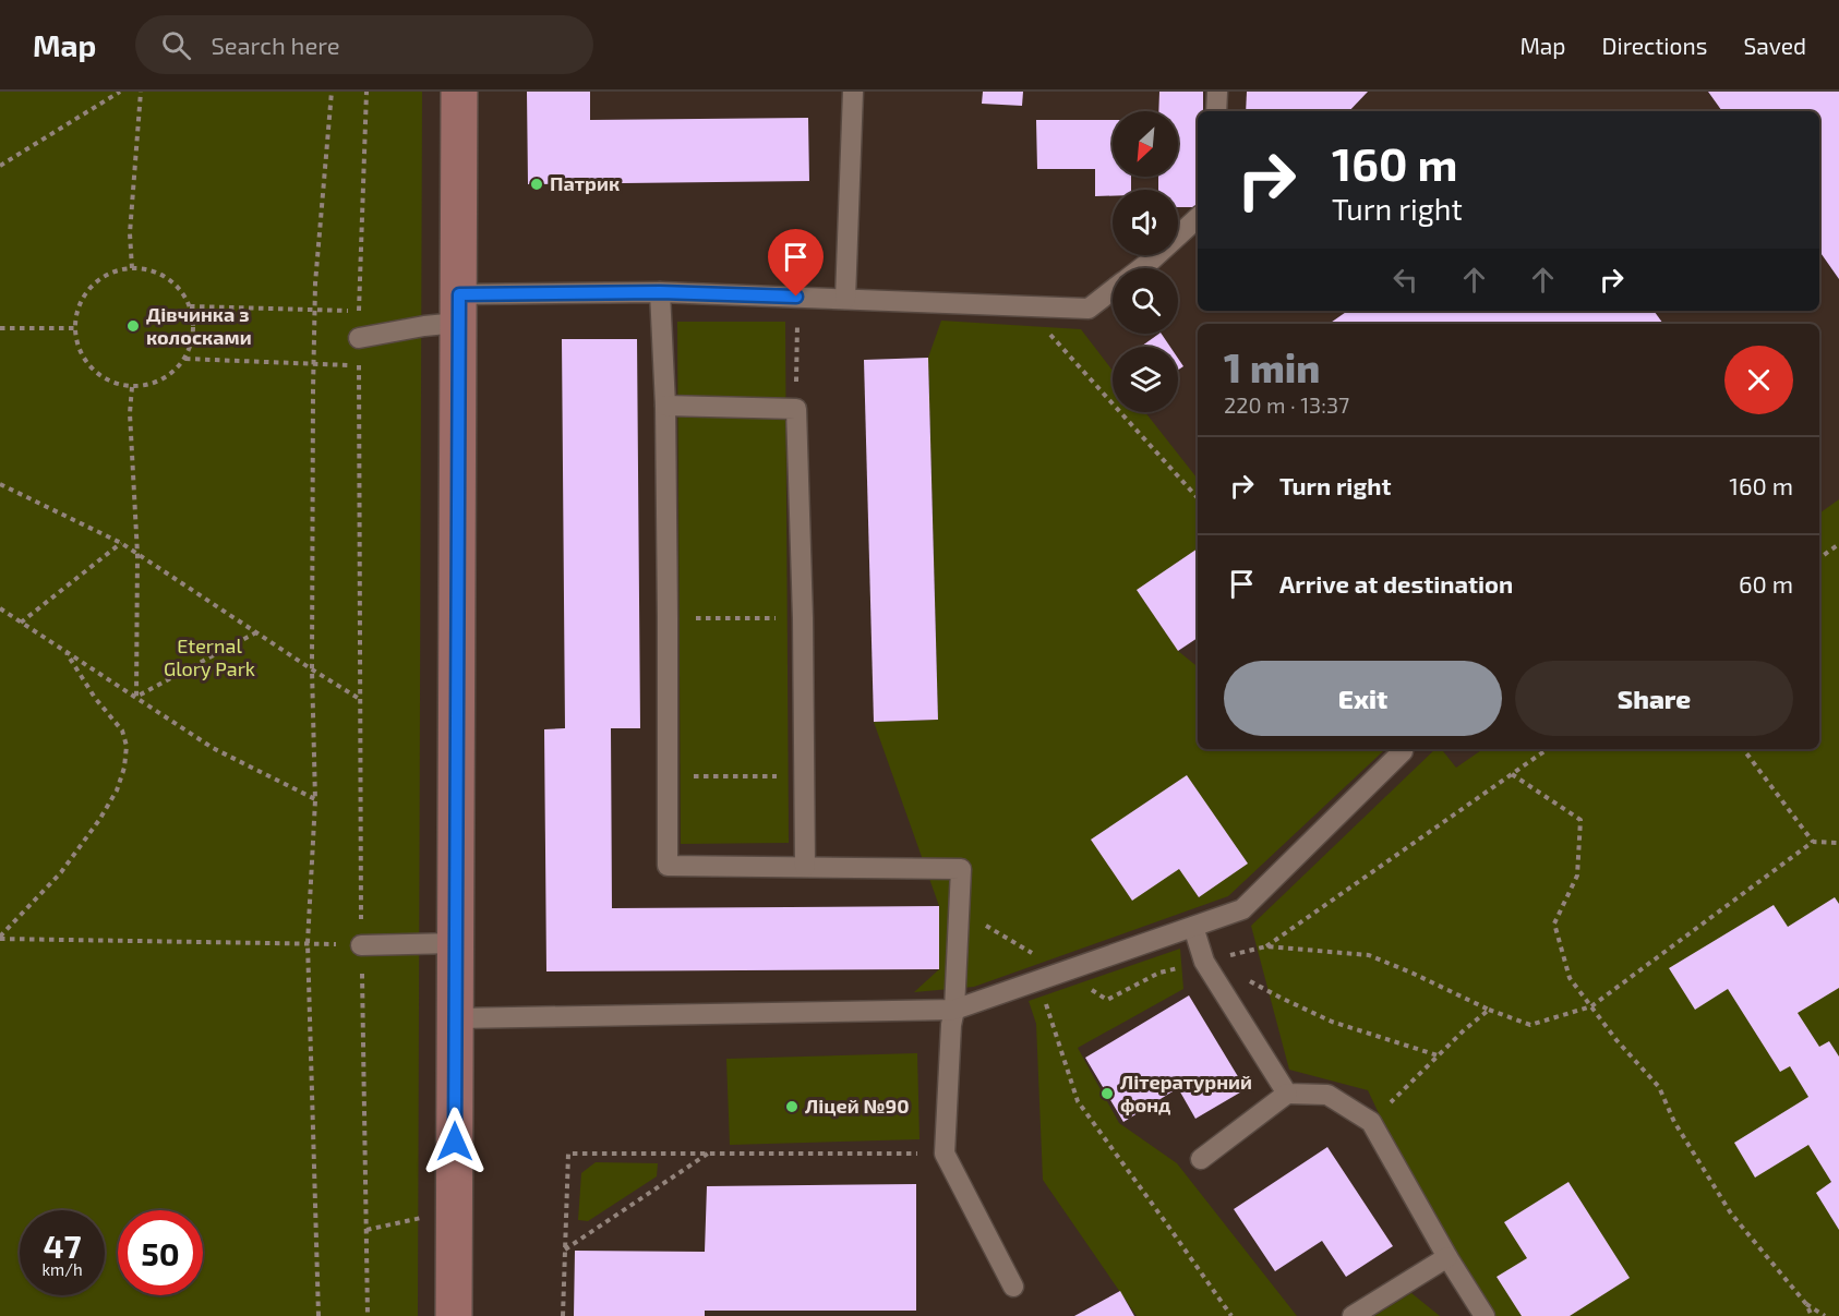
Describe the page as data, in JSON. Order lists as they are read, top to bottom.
{
  "parks": ["Eternal Glory Park"],
  "places": [
    "Патрик",
    "Дівчинка з колосками",
    "Літературний фонд",
    "Ліцей №90"
  ],
  "north": "bottom left",
  "page": {
    "header": "Map",
    "search": "Search here",
    "nav": ["Map", "Directions", "Saved"],
    "turn": ["160 m", "Turn right"],
    "heading": ["1 min", "220 m · 13:37"],
    "list": [
      {
        "name": "Turn right",
        "value": "160 m"
      },
      {
        "name": "Arrive at destination",
        "value": "60 m"
      }
    ],
    "buttons": ["Exit", "Share"],
    "speed": "47 km/h",
    "limit": "50"
  }
}
